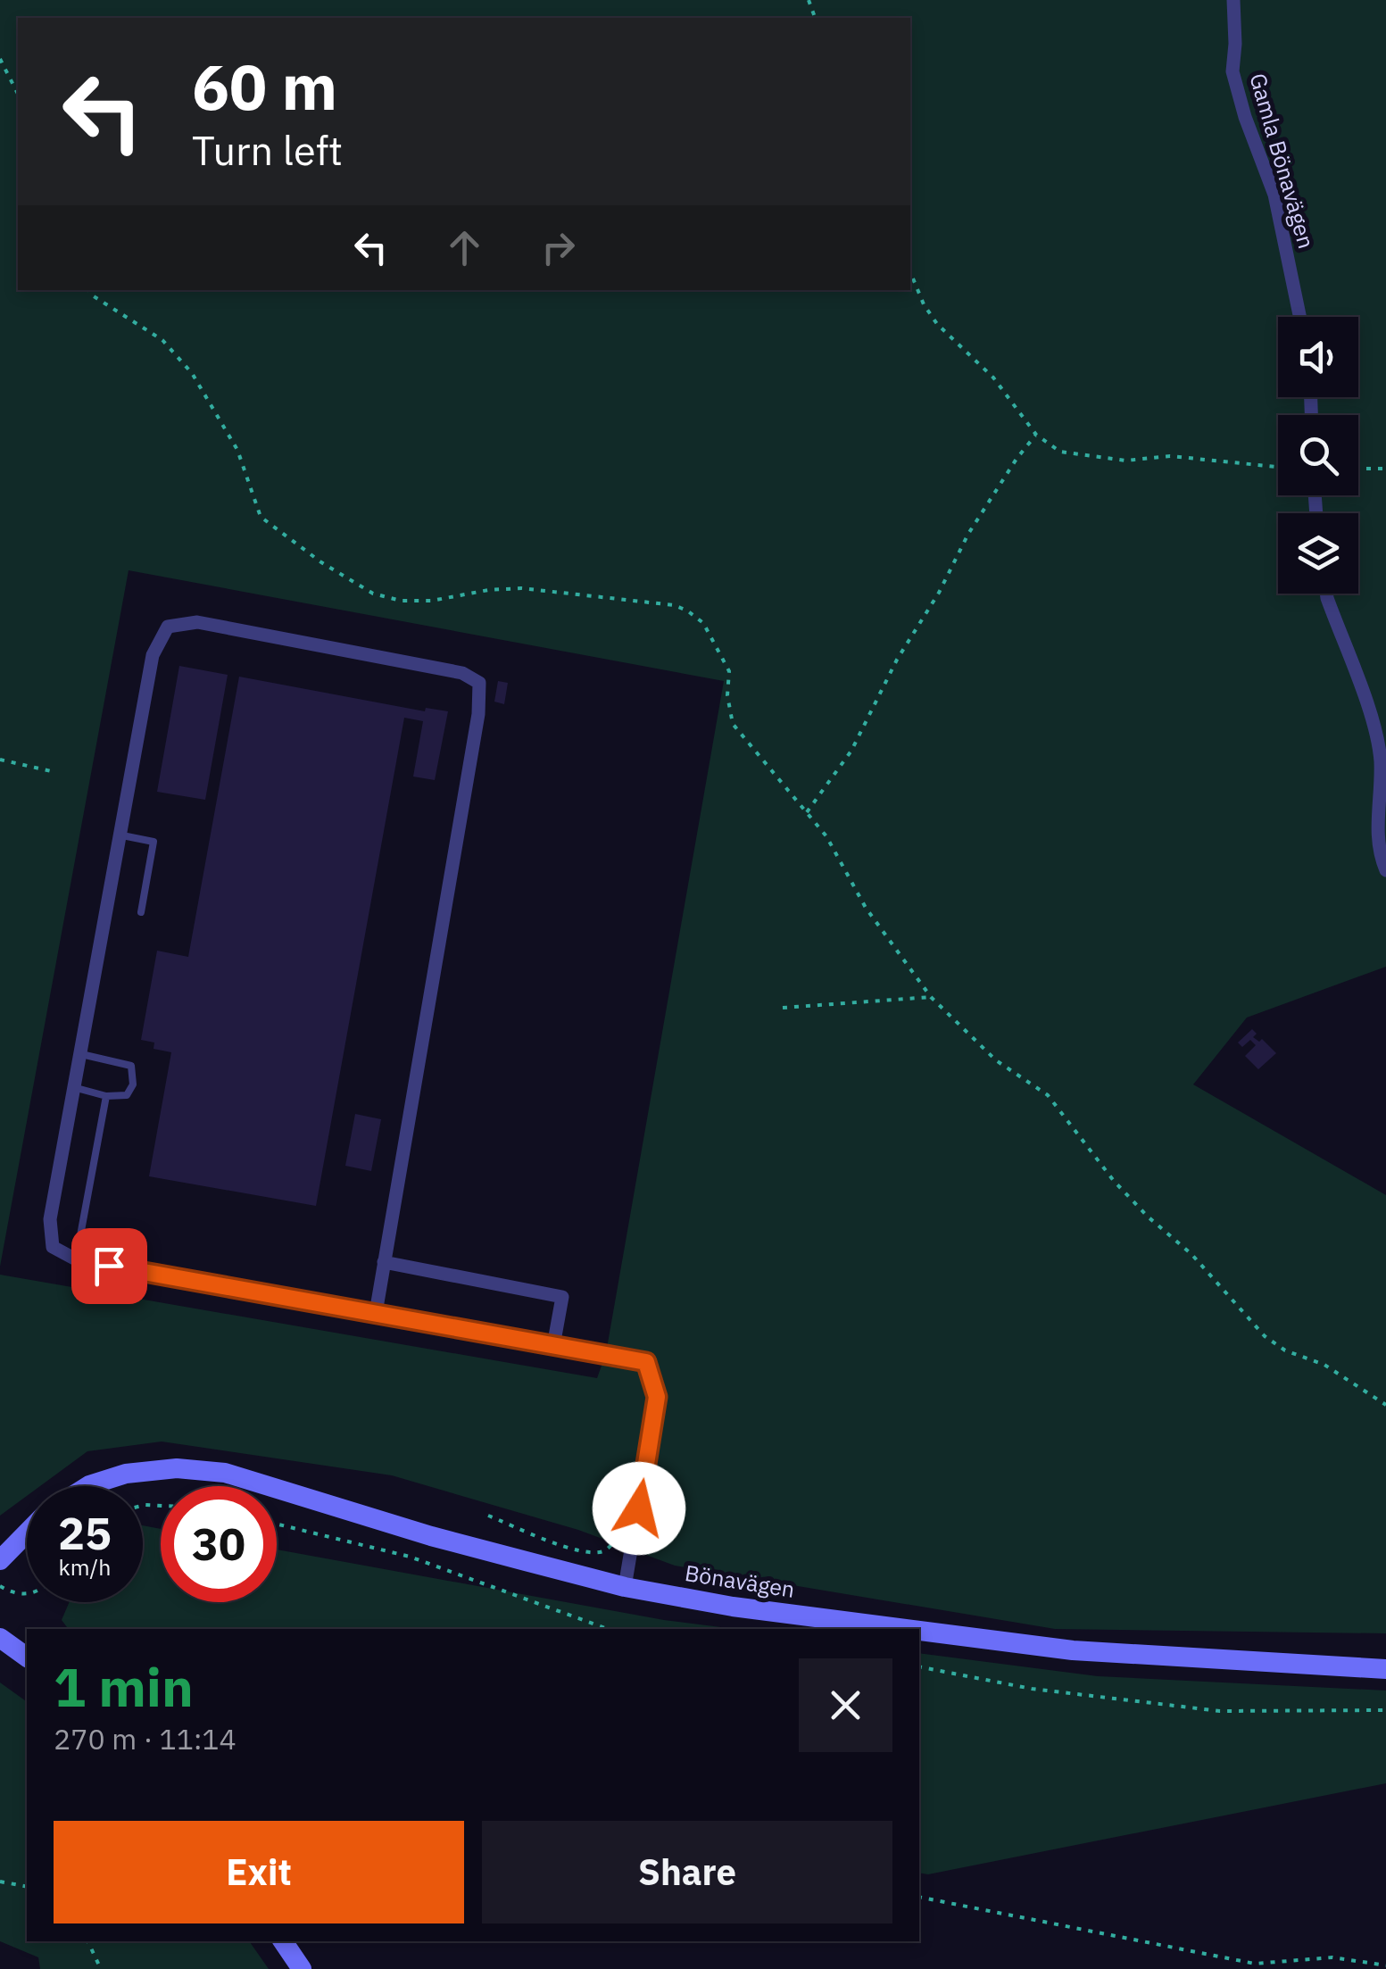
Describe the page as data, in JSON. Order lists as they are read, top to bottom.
{
  "streets": {
    "street": ["Gamla Bönavägen", "Bönavägen"]
  },
  "page": {
    "turn": ["60 m", "Turn left"],
    "speed": "25 km/h",
    "limit": "30",
    "heading": ["1 min", "270 m · 11:14"],
    "buttons": ["Exit", "Share"]
  }
}
